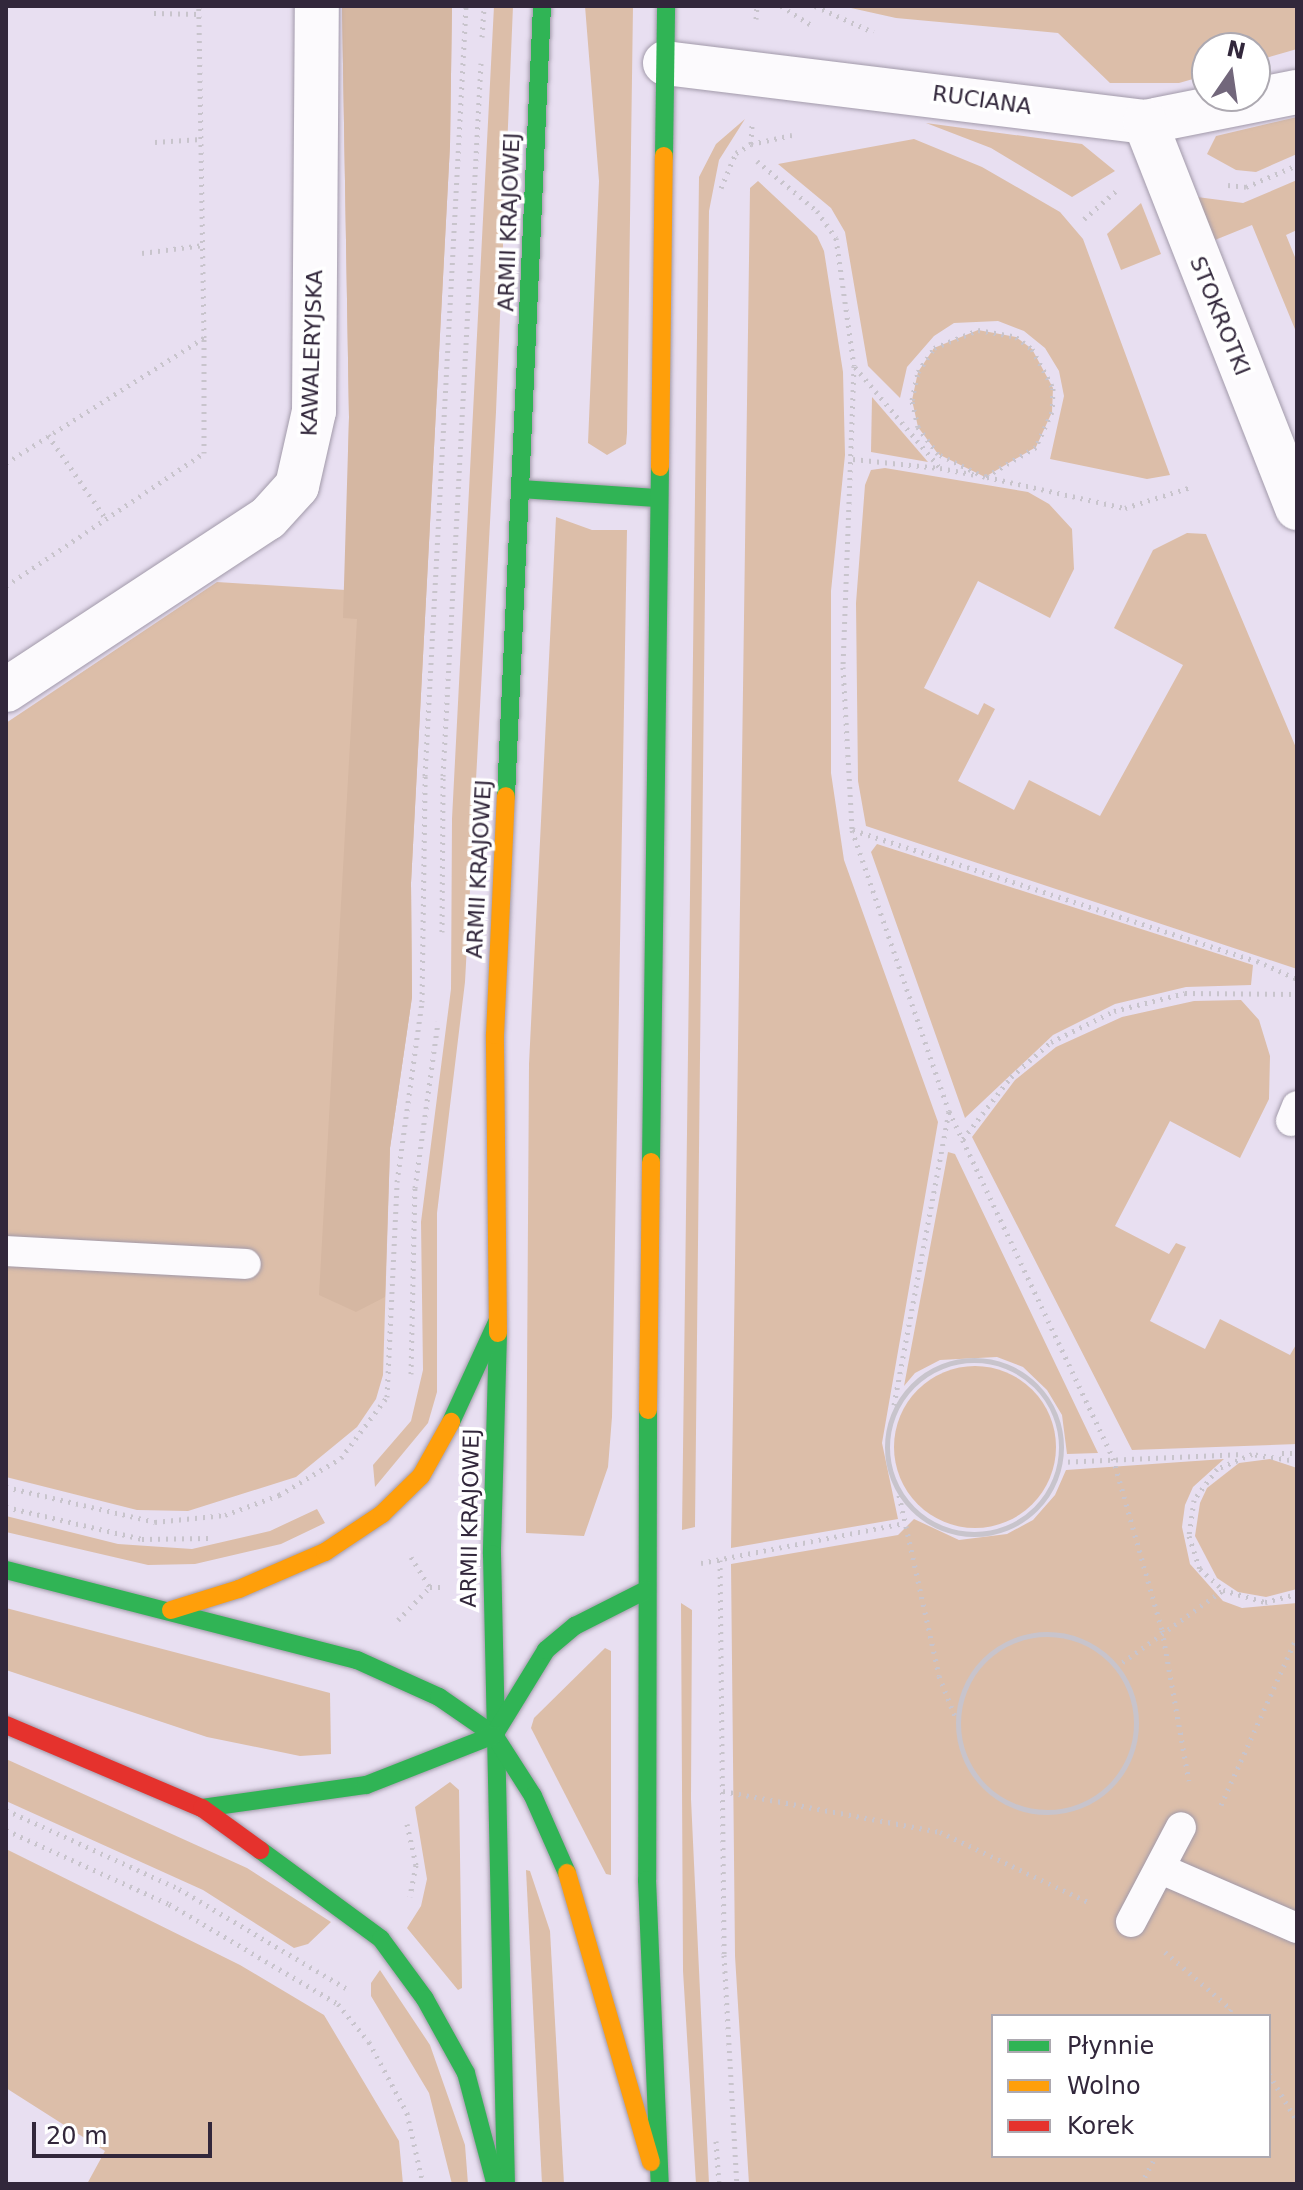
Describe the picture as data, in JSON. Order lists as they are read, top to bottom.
{
  "streets": {
    "main road": ["ARMII KRAJOWEJ"],
    "street": ["RUCIANA", "STOKROTKI", "KAWALERYJSKA"]
  },
  "crossings": [
    ["RUCIANA", "STOKROTKI"]
  ],
  "legend": ["Płynnie", "Wolno", "Korek"],
  "scale_bar": "20 m",
  "north": "top"
}
